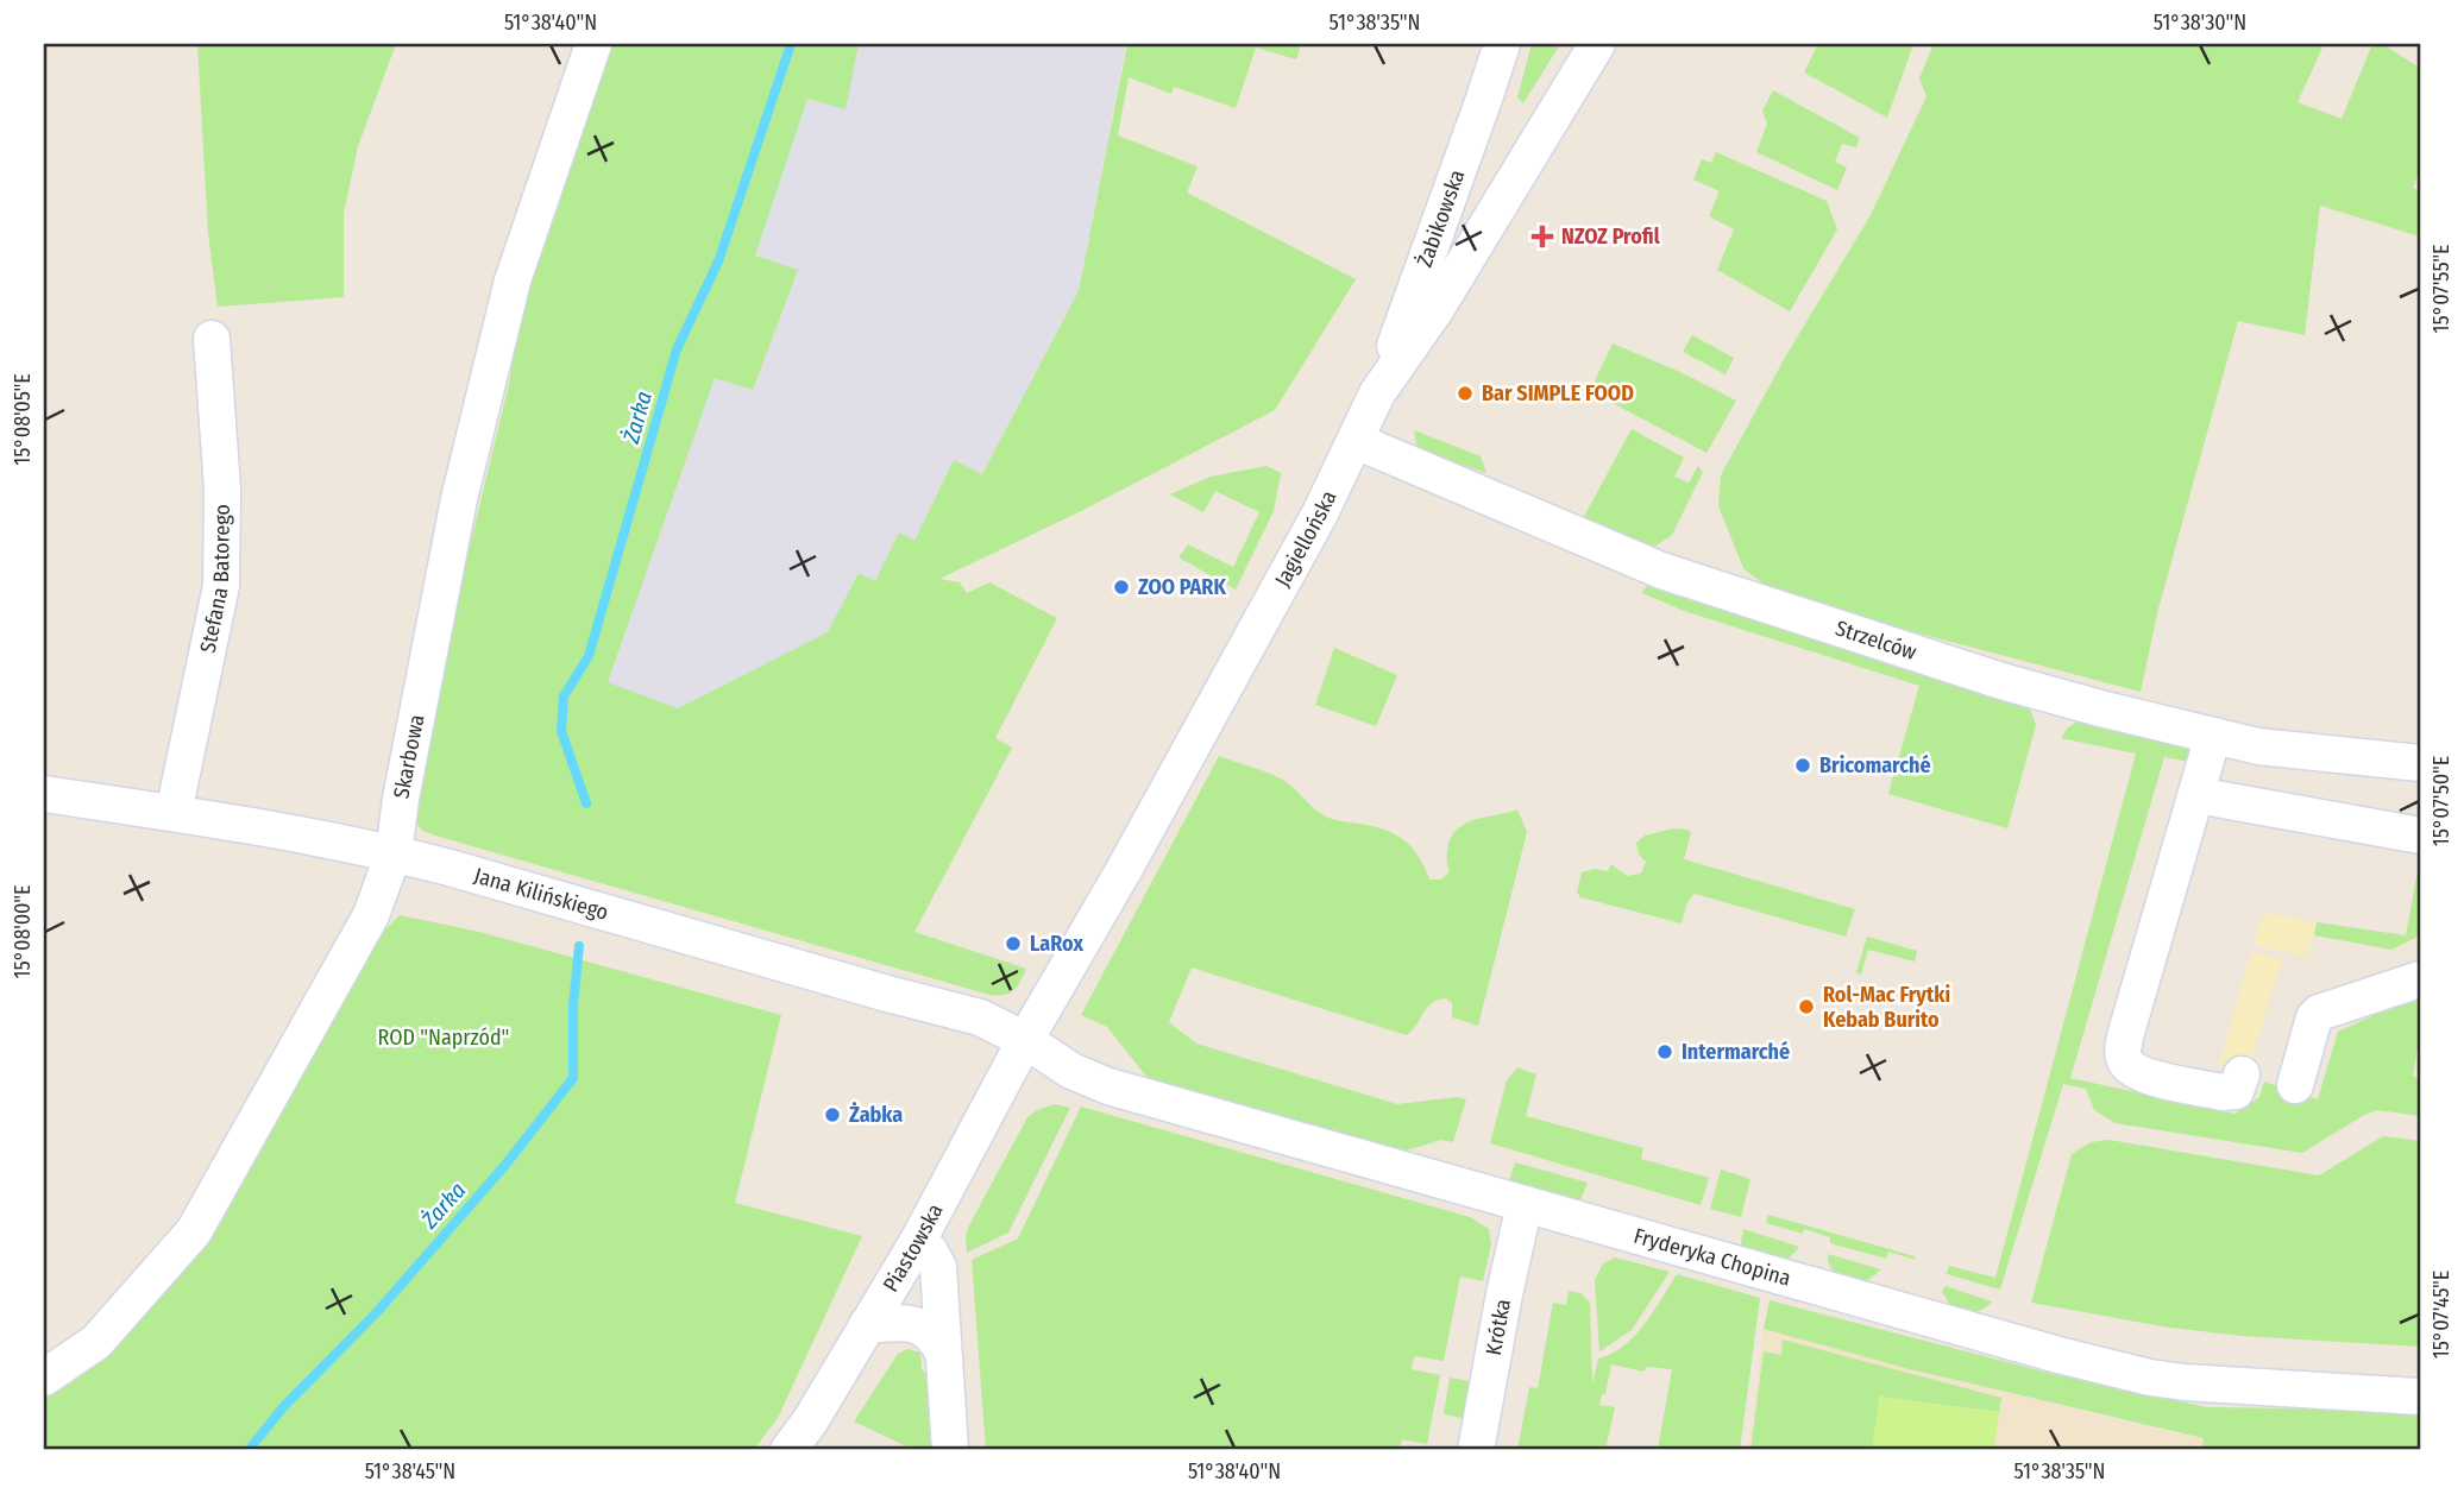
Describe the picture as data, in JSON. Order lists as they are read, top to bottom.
{
  "streets": {
    "street": [
      "Żabikowska",
      "Jagiellońska",
      "Stefana Batorego",
      "Strzelców",
      "Skarbowa",
      "Jana Kilińskiego",
      "Piastowska",
      "Fryderyka Chopina",
      "Krótka"
    ]
  },
  "crossings": [
    ["Żabikowska", "Jagiellońska"],
    ["Jagiellońska", "Strzelców"],
    ["Jagiellońska", "Jana Kilińskiego"],
    ["Jagiellońska", "Piastowska"],
    ["Jagiellońska", "Fryderyka Chopina"],
    ["Stefana Batorego", "Jana Kilińskiego"],
    ["Skarbowa", "Jana Kilińskiego"],
    ["Jana Kilińskiego", "Piastowska"],
    ["Jana Kilińskiego", "Fryderyka Chopina"],
    ["Piastowska", "Fryderyka Chopina"],
    ["Fryderyka Chopina", "Krótka"]
  ],
  "water": ["Żarka"],
  "parks": ["ROD \"Naprzód\""],
  "places": {
    "health": ["NZOZ Profil"],
    "other": [
      "Bar SIMPLE FOOD",
      "ZOO PARK",
      "Bricomarché",
      "LaRox",
      "Rol-Mac Frytki Kebab Burito",
      "Intermarché",
      "Żabka"
    ]
  },
  "coordinates": [
    "51°38'40\"N",
    "51°38'35\"N",
    "51°38'30\"N",
    "15°07'55\"E",
    "15°08'05\"E",
    "15°07'50\"E",
    "15°08'00\"E",
    "15°07'45\"E",
    "51°38'45\"N"
  ]
}
